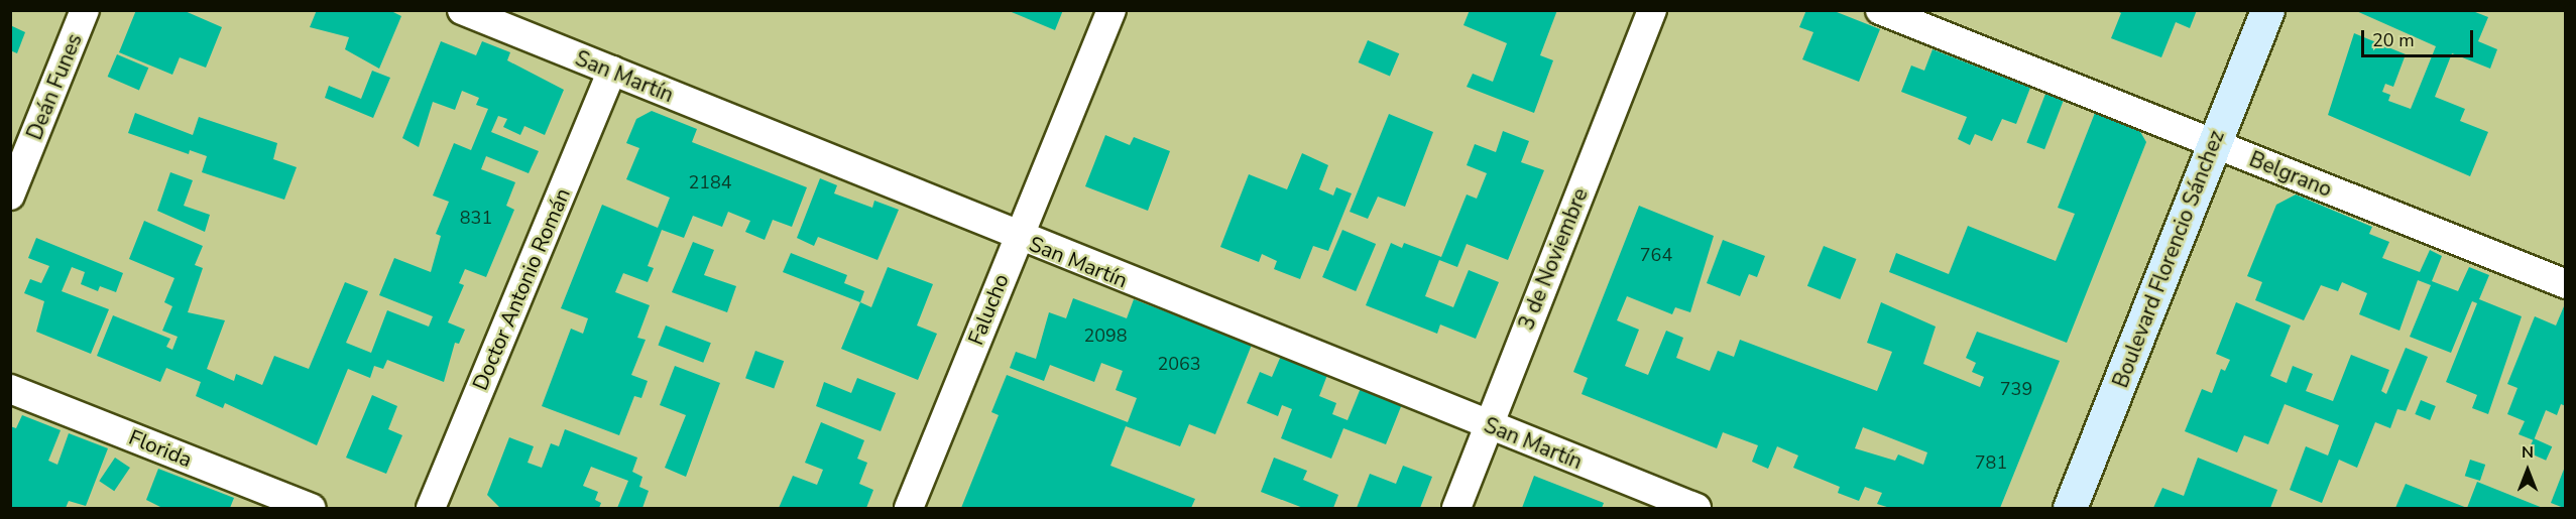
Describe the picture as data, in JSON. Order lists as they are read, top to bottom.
{
  "streets": {
    "main road": ["Boulevard Florencio Sánchez"],
    "street": [
      "San Martín",
      "Deán Funes",
      "Belgrano",
      "3 de Noviembre",
      "Doctor Antonio Román",
      "Falucho",
      "Florida"
    ]
  },
  "crossings": [
    ["San Martín", "3 de Noviembre"],
    ["San Martín", "Doctor Antonio Román"],
    ["San Martín", "Falucho"],
    ["Belgrano", "Boulevard Florencio Sánchez"]
  ],
  "house_numbers": [
    "2184",
    "831",
    "764",
    "2098",
    "2063",
    "739",
    "781"
  ],
  "scale_bar": "20 m",
  "north": "top"
}
